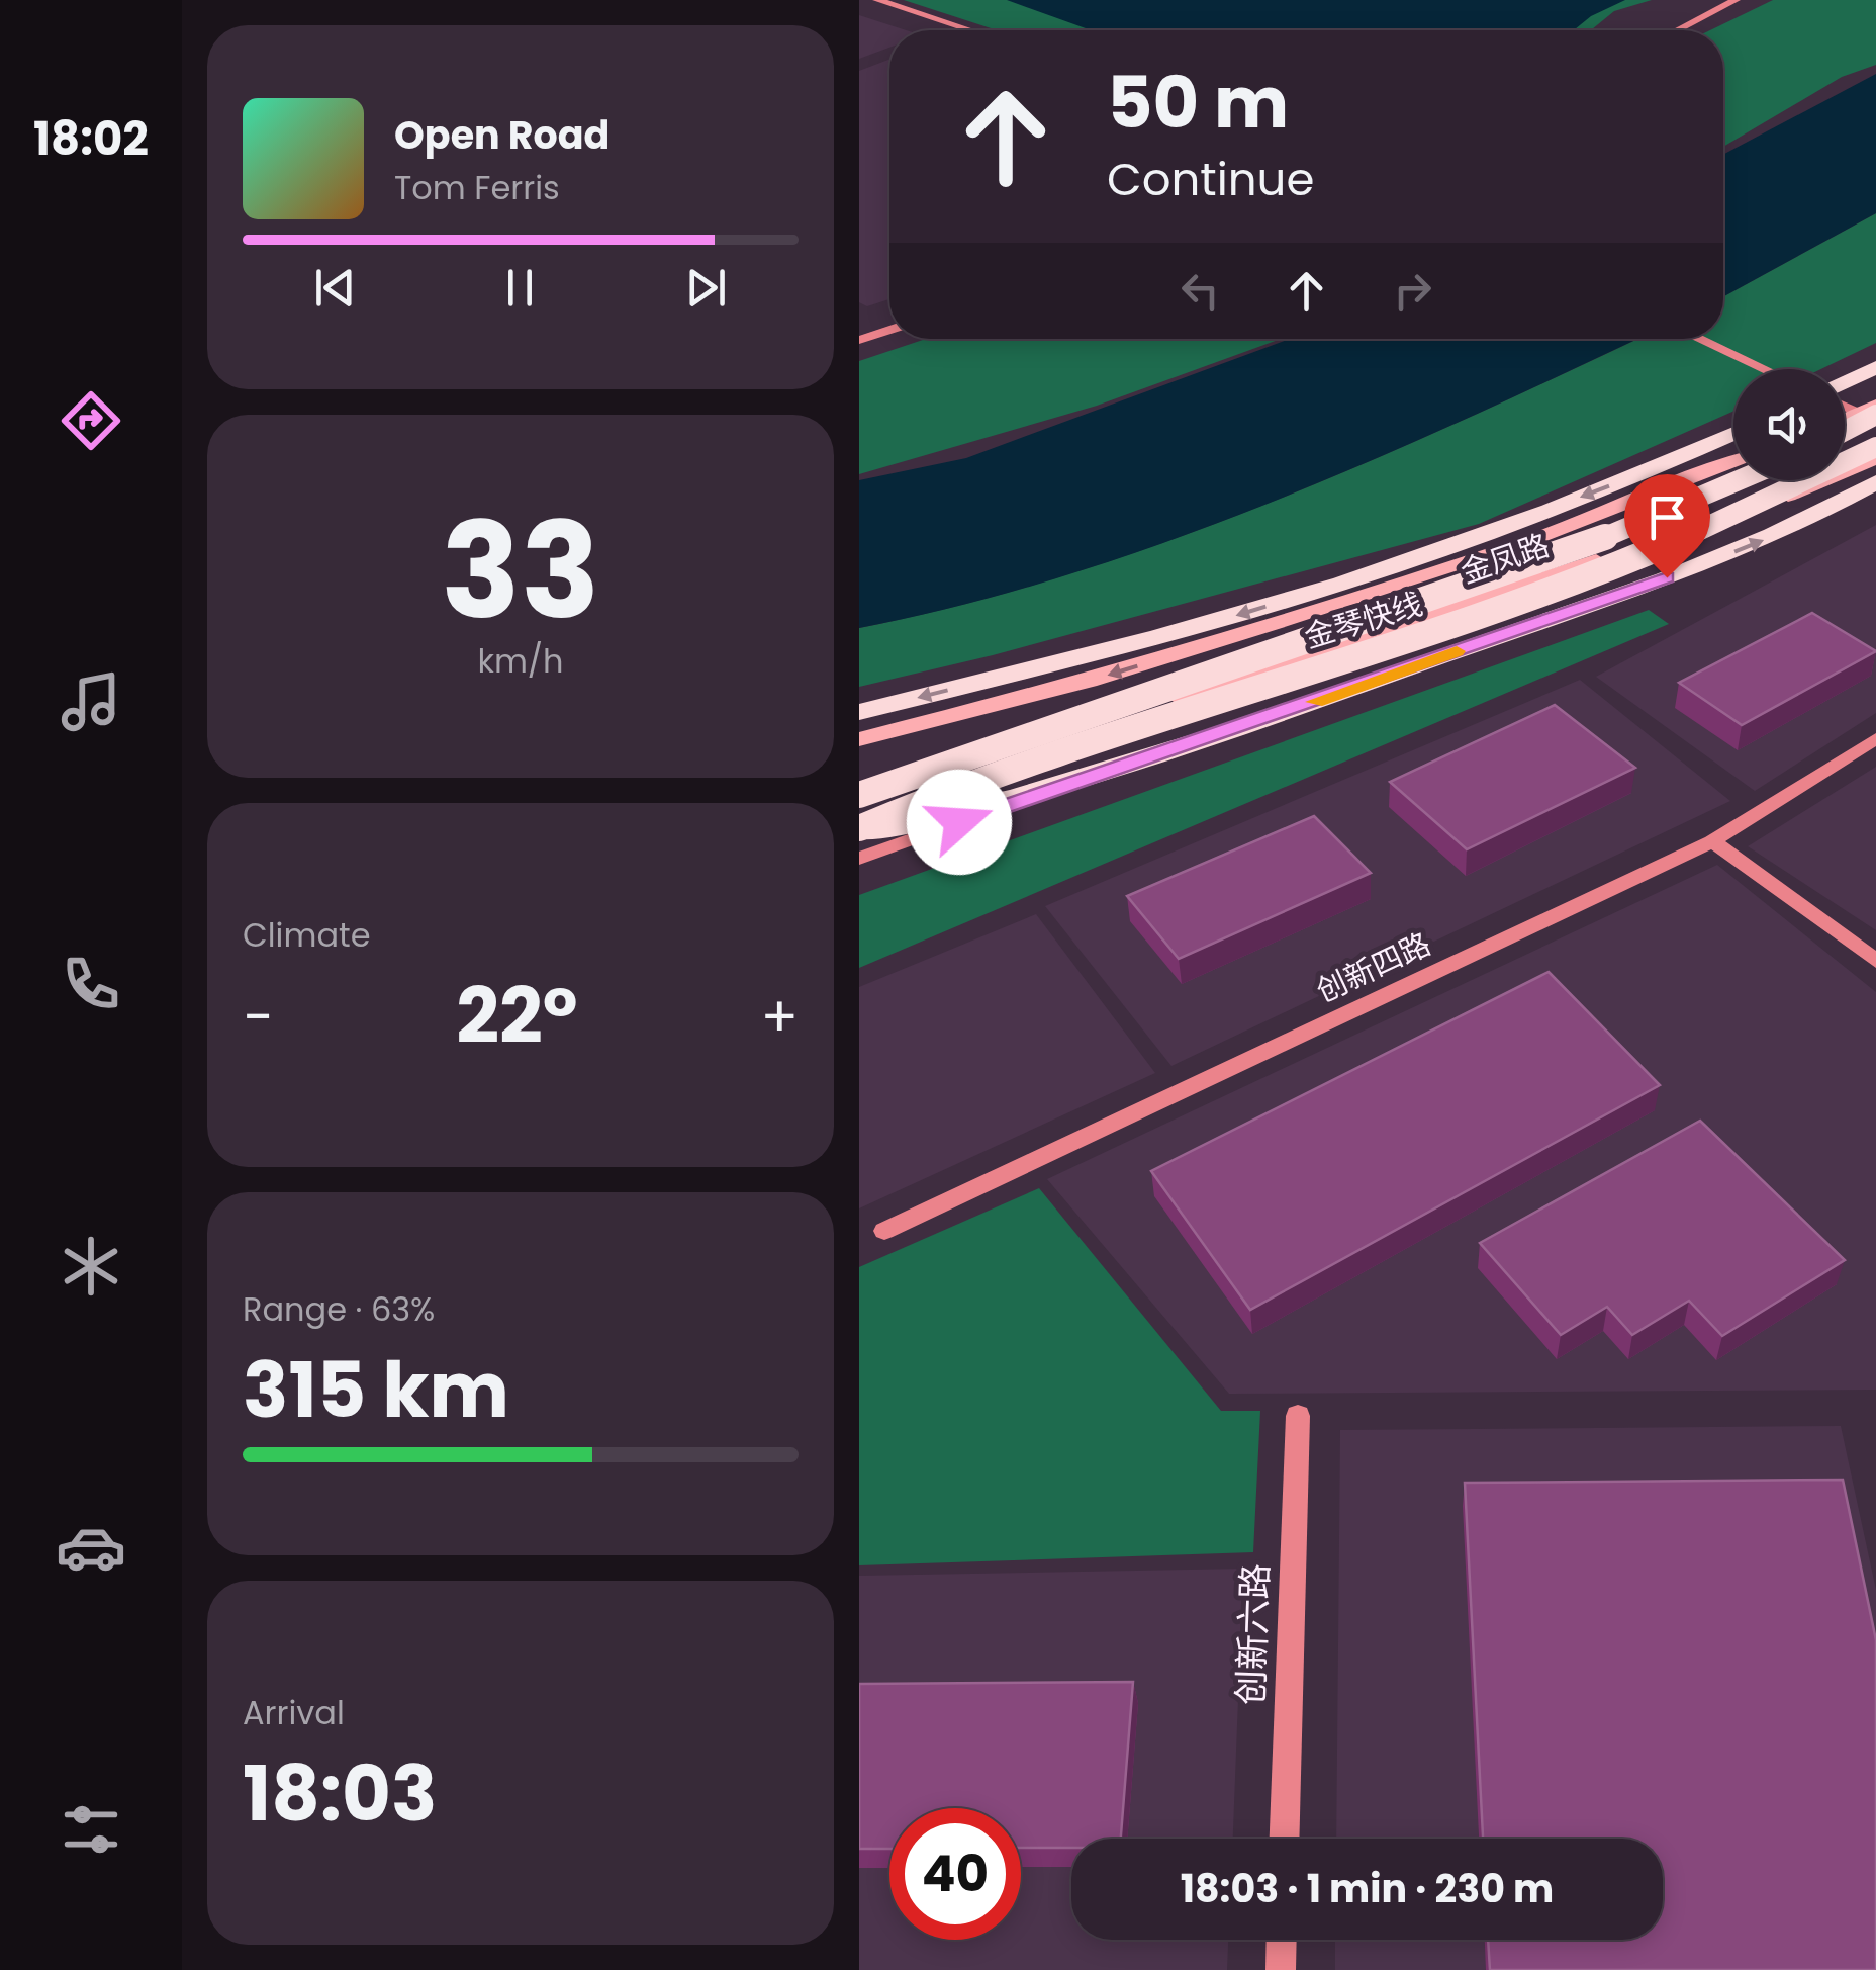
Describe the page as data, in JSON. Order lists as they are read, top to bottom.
{
  "streets": {
    "highway": ["金琴快线"],
    "main road": ["金凤路"],
    "street": ["创新四路", "创新六路"]
  },
  "crossings": [
    ["金凤路", "金琴快线"]
  ],
  "page": {
    "tabs": "18:02",
    "turn": ["50 m", "Continue"],
    "song": ["Open Road", "Tom Ferris"],
    "tile": [
      ["33", "km/h"],
      "Climate",
      ["Range · 63%", "315 km"],
      ["Arrival", "18:03"]
    ],
    "heat": ["−", "22°", "+"],
    "limit": "40",
    "trip": "18:03 · 1 min · 230 m"
  }
}
